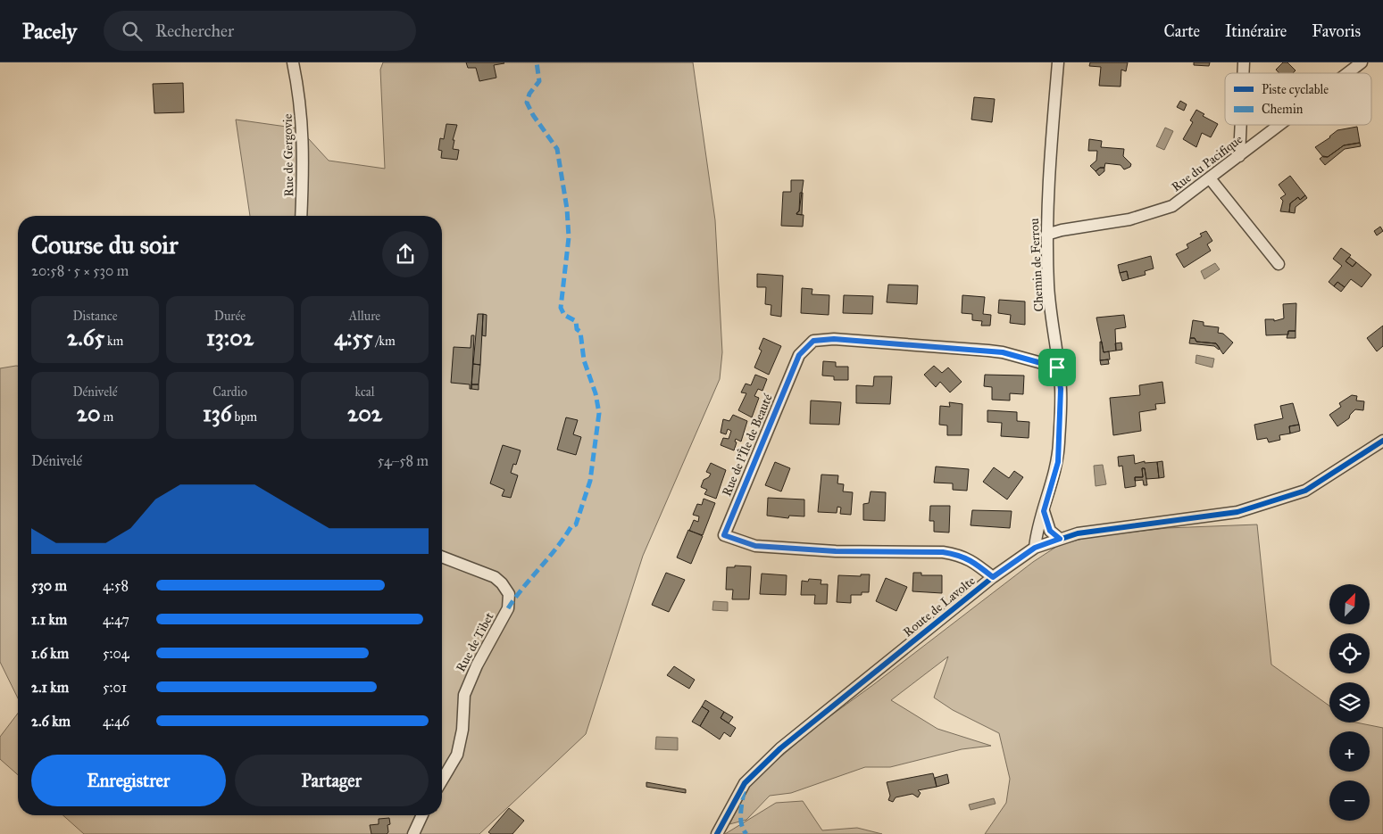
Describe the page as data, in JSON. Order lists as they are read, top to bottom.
{
  "streets": {
    "street": [
      "Rue de Gergovie",
      "Rue du Pacifique",
      "Chemin de Ferrou",
      "Rue de l'Île de Beauté",
      "Route de Lavolte",
      "Rue de Tibet"
    ]
  },
  "crossings": [
    ["Rue du Pacifique", "Chemin de Ferrou"],
    ["Chemin de Ferrou", "Rue de l'Île de Beauté"],
    ["Chemin de Ferrou", "Route de Lavolte"],
    ["Rue de l'Île de Beauté", "Route de Lavolte"]
  ],
  "legend": ["Piste cyclable", "Chemin"],
  "north": "top right",
  "page": {
    "header": "Pacely",
    "search": "Rechercher",
    "nav": ["Carte", "Itinéraire", "Favoris"],
    "heading": ["Course du soir", "20:58 · 5 × 530 m"],
    "stats": [
      ["Distance", "2.65 km"],
      ["Durée", "13:02"],
      ["Allure", "4:55 /km"],
      ["Dénivelé", "20 m"],
      ["Cardio", "136 bpm"],
      ["kcal", "202"]
    ],
    "chart": ["Dénivelé", "54–58 m"],
    "list": [
      {
        "name": "530 m",
        "note": "4:58"
      },
      {
        "name": "1.1 km",
        "note": "4:47"
      },
      {
        "name": "1.6 km",
        "note": "5:04"
      },
      {
        "name": "2.1 km",
        "note": "5:01"
      },
      {
        "name": "2.6 km",
        "note": "4:46"
      }
    ],
    "map_buttons": ["+", "−"],
    "buttons": ["Enregistrer", "Partager"]
  }
}
